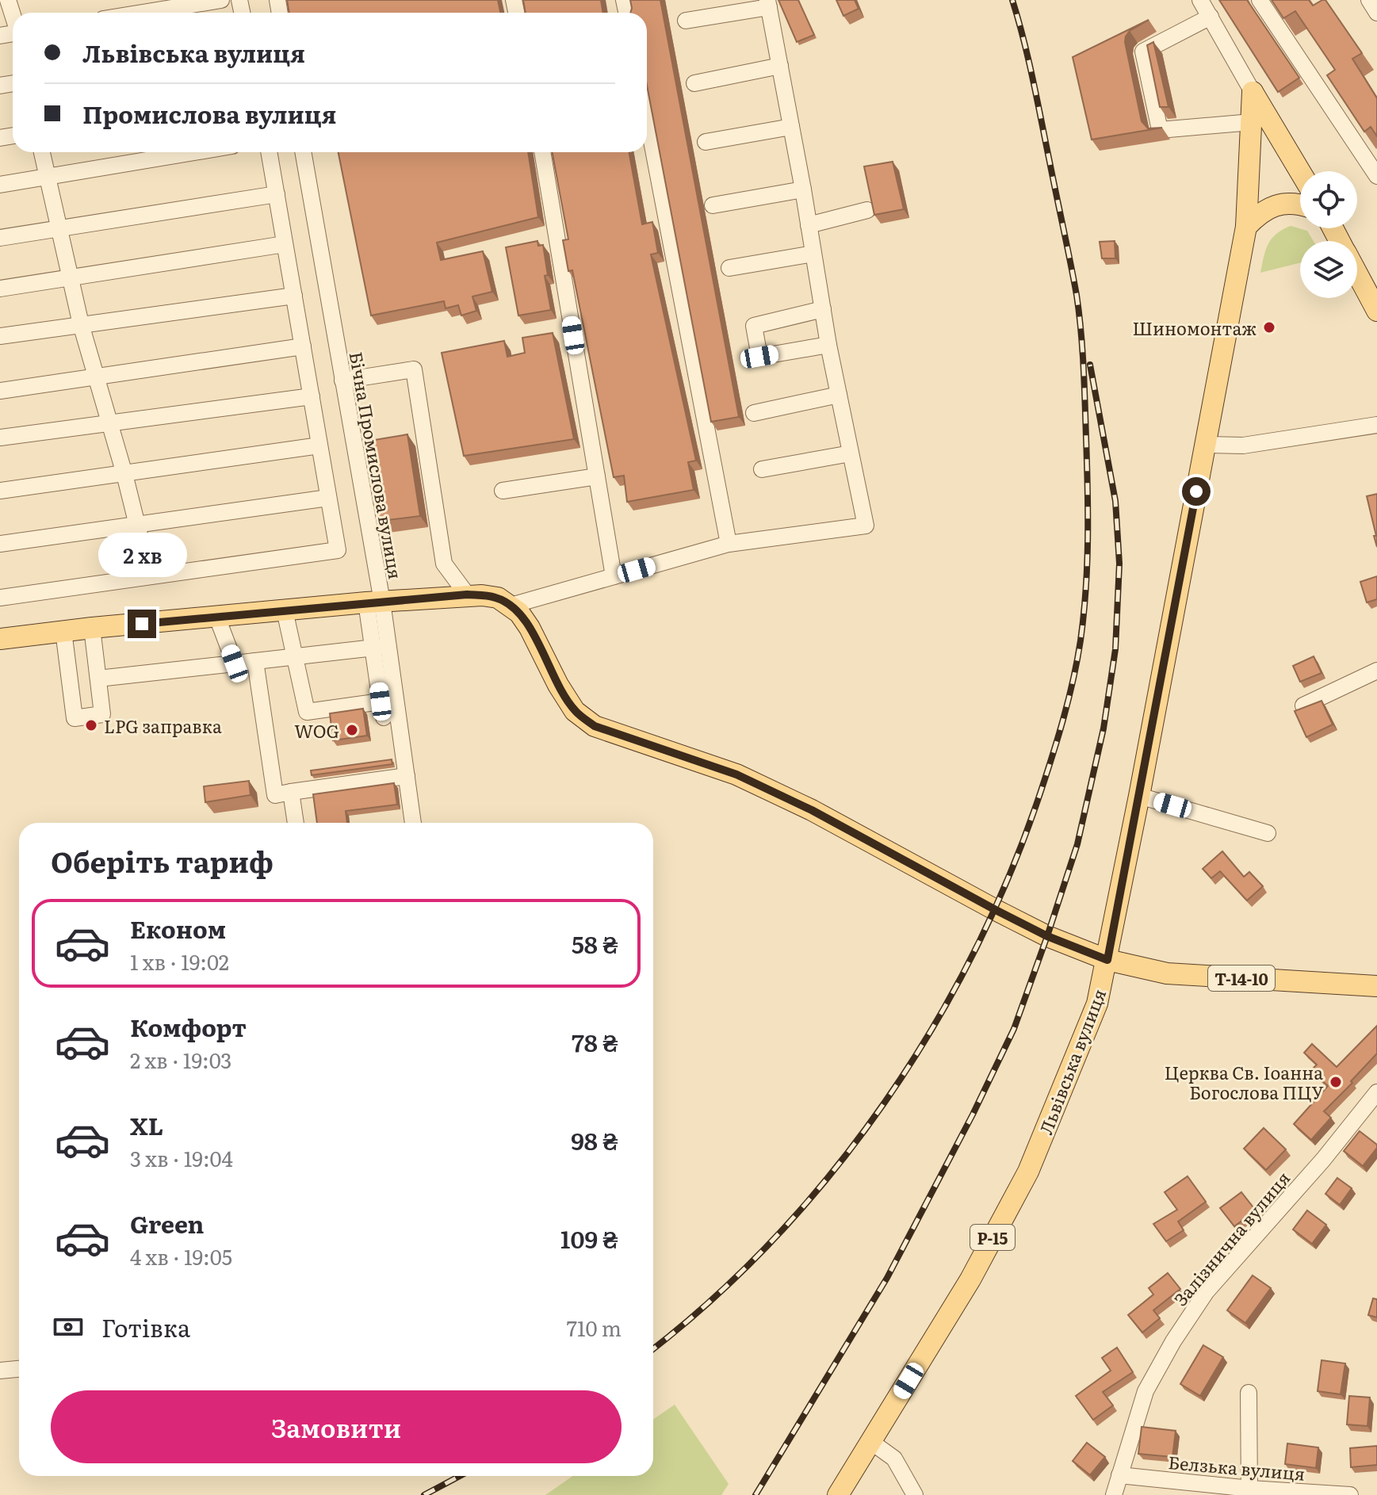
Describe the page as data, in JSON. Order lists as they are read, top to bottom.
{
  "streets": {
    "main road": ["Т-14-10", "Львівська вулиця", "Р-15"],
    "street": ["Бічна Промислова вулиця", "Залізнична вулиця", "Белзька вулиця"]
  },
  "crossings": [
    ["Т-14-10", "Львівська вулиця"],
    ["Залізнична вулиця", "Белзька вулиця"]
  ],
  "places": [
    "Шиномонтаж",
    "LPG заправка",
    "WOG",
    "Церква Св. Іоанна Богослова ПЦУ"
  ],
  "page": {
    "banner": ["Львівська вулиця", "Промислова вулиця"],
    "bubble": "2 хв",
    "heading": "Оберіть тариф",
    "list": [
      {
        "name": "Економ",
        "note": "1 хв · 19:02",
        "value": "58 ₴"
      },
      {
        "name": "Комфорт",
        "note": "2 хв · 19:03",
        "value": "78 ₴"
      },
      {
        "name": "XL",
        "note": "3 хв · 19:04",
        "value": "98 ₴"
      },
      {
        "name": "Green",
        "note": "4 хв · 19:05",
        "value": "109 ₴"
      }
    ],
    "pay": ["Готівка", "710 m"],
    "buttons": "Замовити"
  }
}
